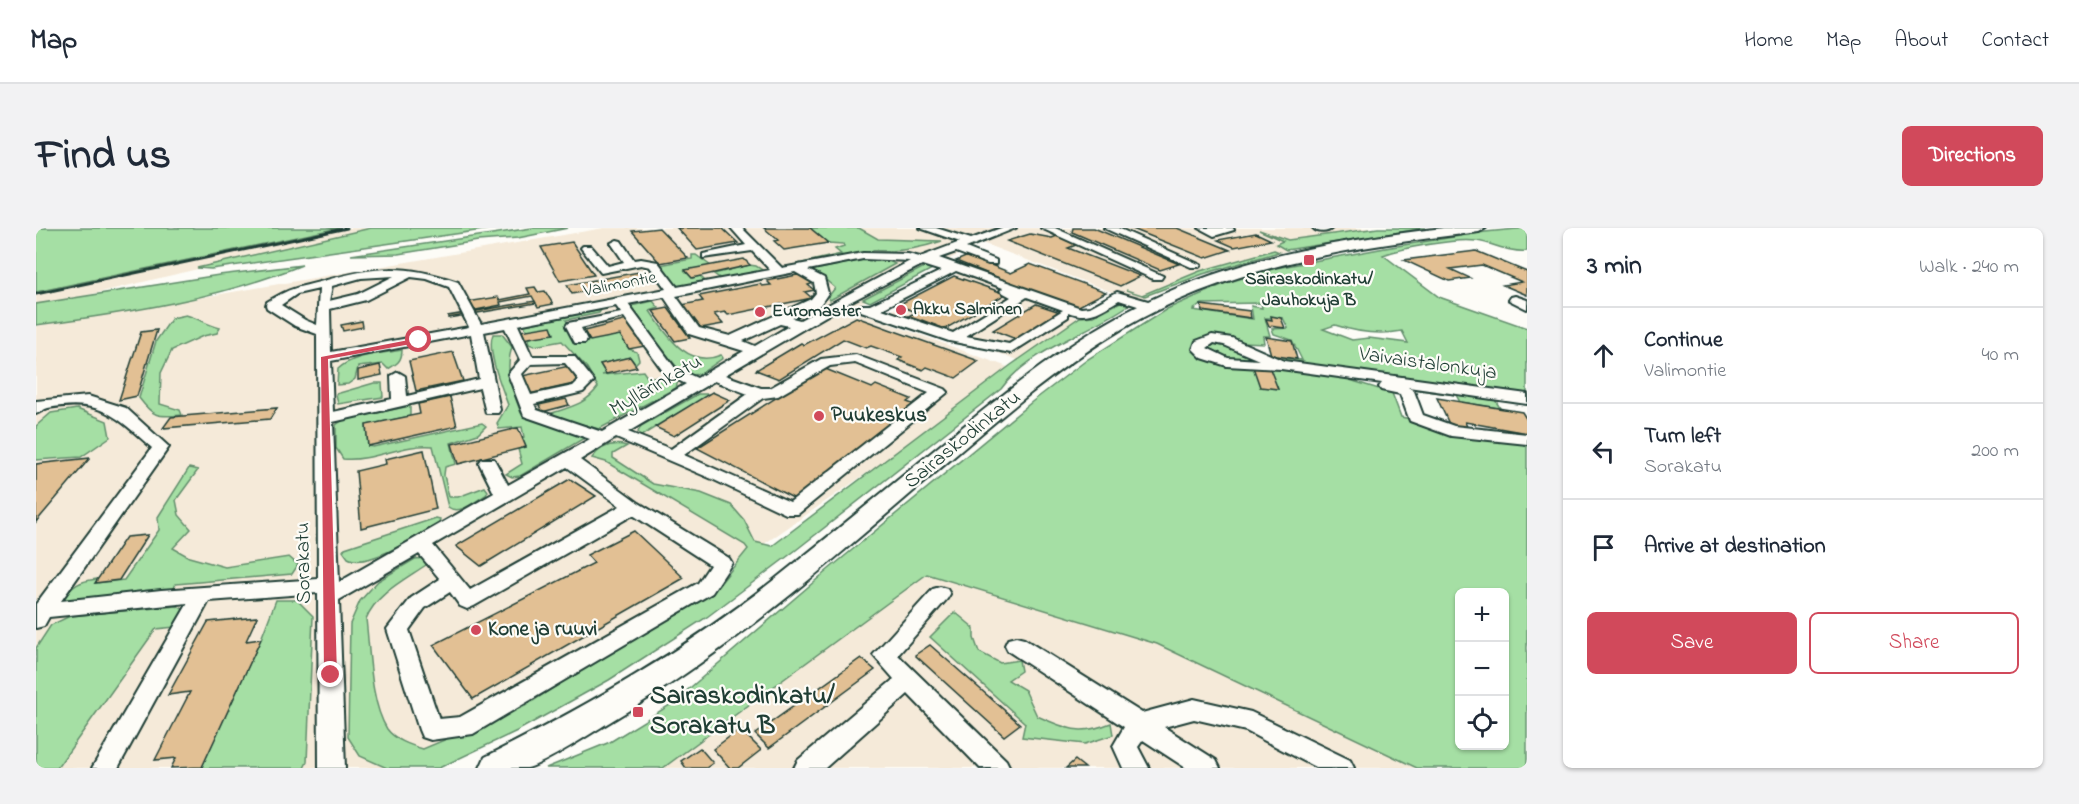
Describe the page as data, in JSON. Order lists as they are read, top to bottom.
{
  "streets": {
    "main road": ["Sairaskodinkatu"],
    "street": [
      "Valimontie",
      "Vaivaistalonkuja",
      "Myllärinkatu",
      "Sorakatu"
    ]
  },
  "crossings": [
    ["Valimontie", "Myllärinkatu"],
    ["Valimontie", "Sorakatu"],
    ["Myllärinkatu", "Sorakatu"]
  ],
  "places": {
    "transit": ["Sairaskodinkatu/ Jauhokuja B", "Sairaskodinkatu/ Sorakatu B"],
    "other": [
      "Akku Salminen",
      "Euromaster",
      "Puukeskus",
      "Kone ja ruuvi"
    ]
  },
  "page": {
    "header": "Map",
    "nav": [
      "Home",
      "Map",
      "About",
      "Contact"
    ],
    "title": "Find us",
    "buttons": [
      "Directions",
      ["Save", "Share"]
    ],
    "heading": ["3 min", "Walk · 240 m"],
    "list": [
      ["Continue", "Valimontie", "40 m"],
      ["Turn left", "Sorakatu", "200 m"],
      "Arrive at destination"
    ],
    "map_buttons": ["+", "−"]
  }
}
